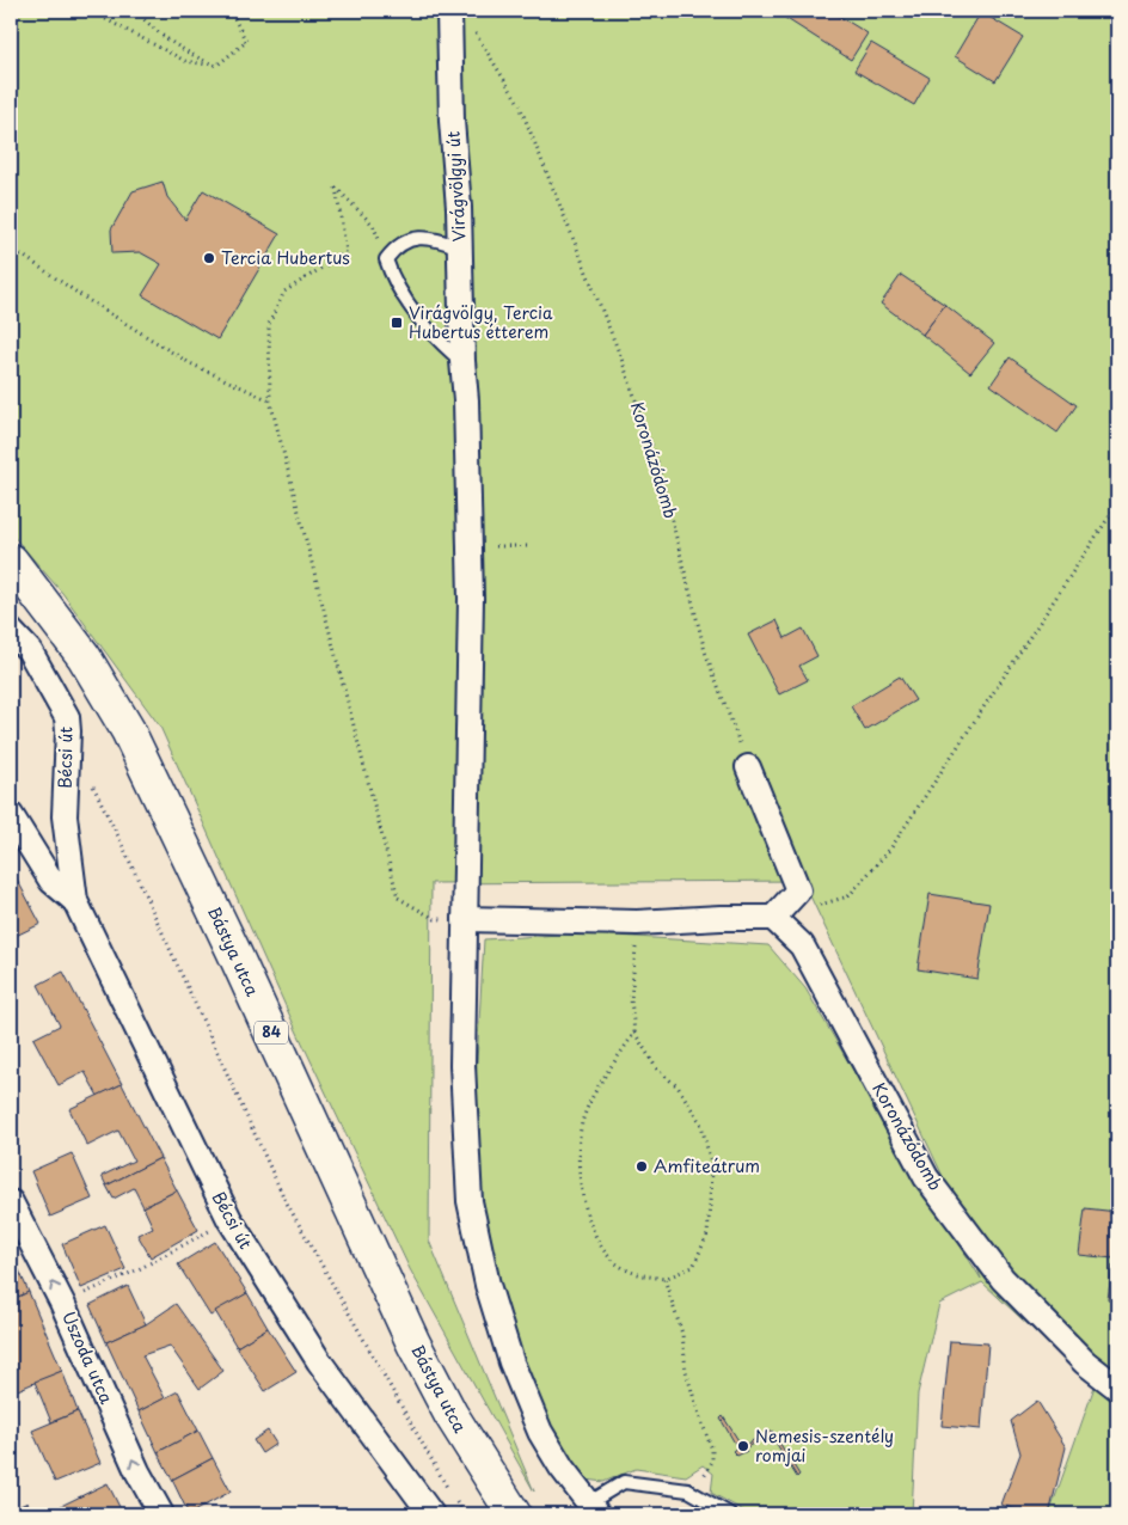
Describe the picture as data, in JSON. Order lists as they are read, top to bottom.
{
  "streets": {
    "main road": ["Bástya utca", "84"],
    "street": [
      "Virágvölgyi út",
      "Koronázódomb",
      "Bécsi út",
      "Uszoda utca"
    ]
  },
  "one_way": ["Uszoda utca"],
  "places": {
    "other": ["Tercia Hubertus", "Amfiteátrum", "Nemesis-szentély romjai"],
    "transit": ["Virágvölgy, Tercia Hubertus étterem"]
  }
}
